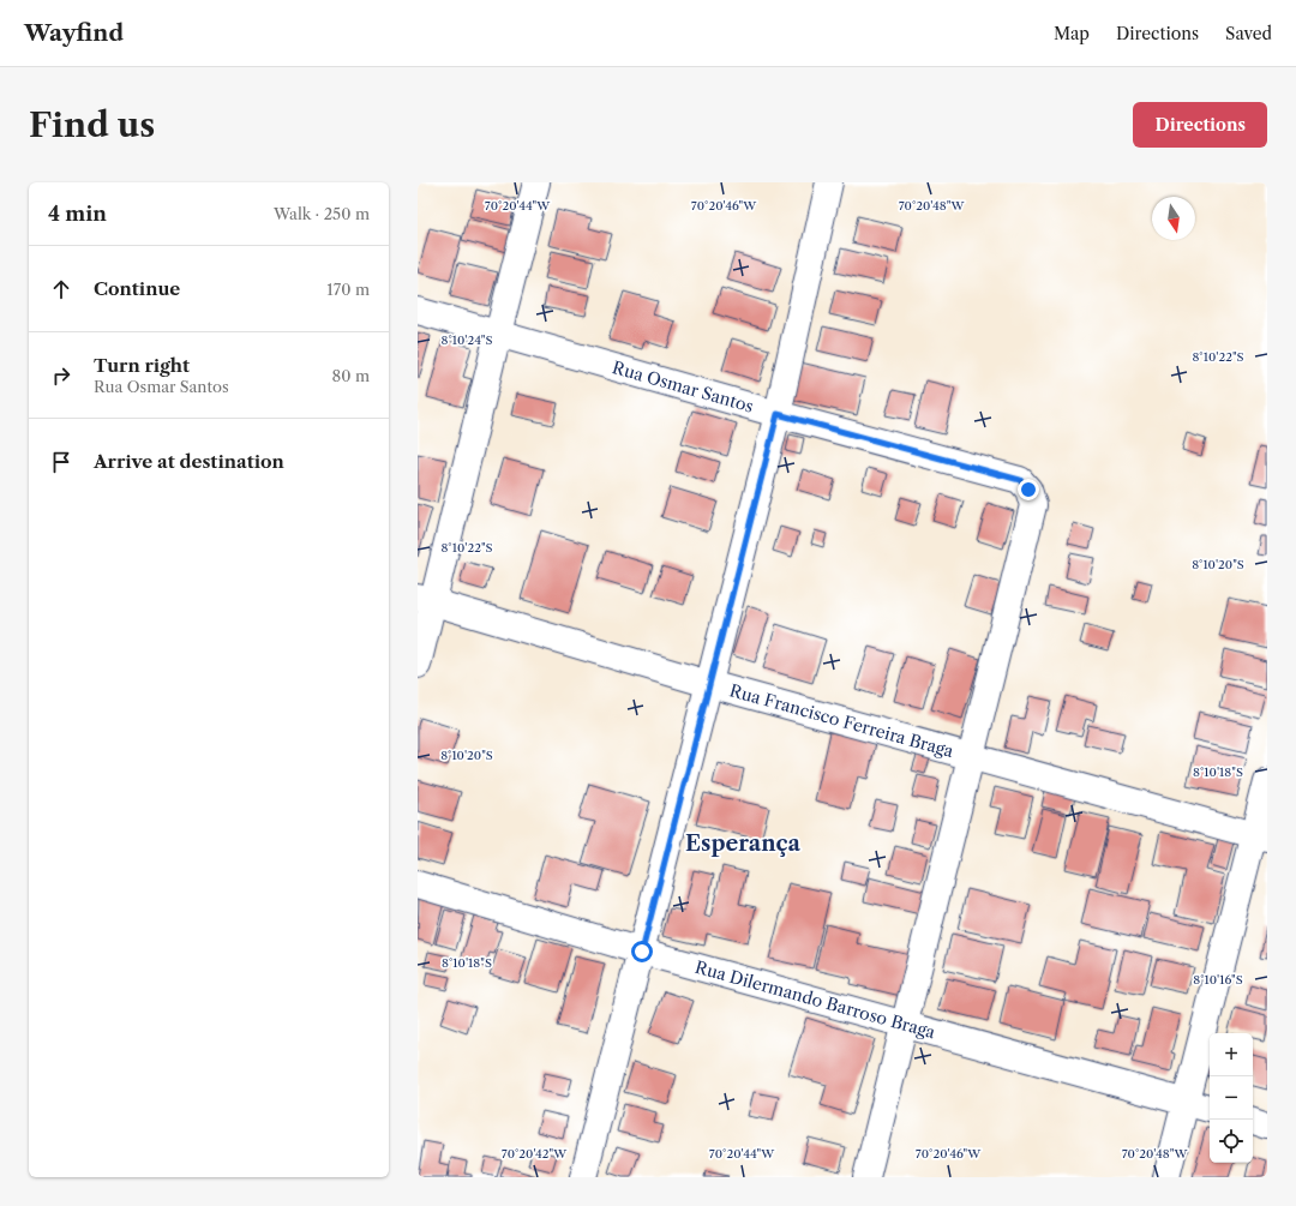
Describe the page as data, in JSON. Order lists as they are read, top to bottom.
{
  "streets": {
    "street": ["Rua Osmar Santos", "Rua Francisco Ferreira Braga", "Rua Dilermando Barroso Braga"]
  },
  "crossings": [
    ["Rua Osmar Santos", "Rua Francisco Ferreira Braga"]
  ],
  "districts": ["Esperança"],
  "north": "bottom",
  "page": {
    "header": "Wayfind",
    "nav": ["Map", "Directions", "Saved"],
    "buttons": "Directions",
    "title": "Find us",
    "heading": ["4 min", "Walk · 250 m"],
    "list": [
      ["Continue", "170 m"],
      ["Turn right", "Rua Osmar Santos", "80 m"],
      "Arrive at destination"
    ],
    "map_buttons": ["+", "−"]
  },
  "coordinates": [
    "70°20'44\"W",
    "70°20'46\"W",
    "70°20'48\"W",
    "8°10'24\"S",
    "8°10'22\"S",
    "8°10'20\"S",
    "8°10'18\"S",
    "8°10'16\"S",
    "70°20'42\"W"
  ]
}
